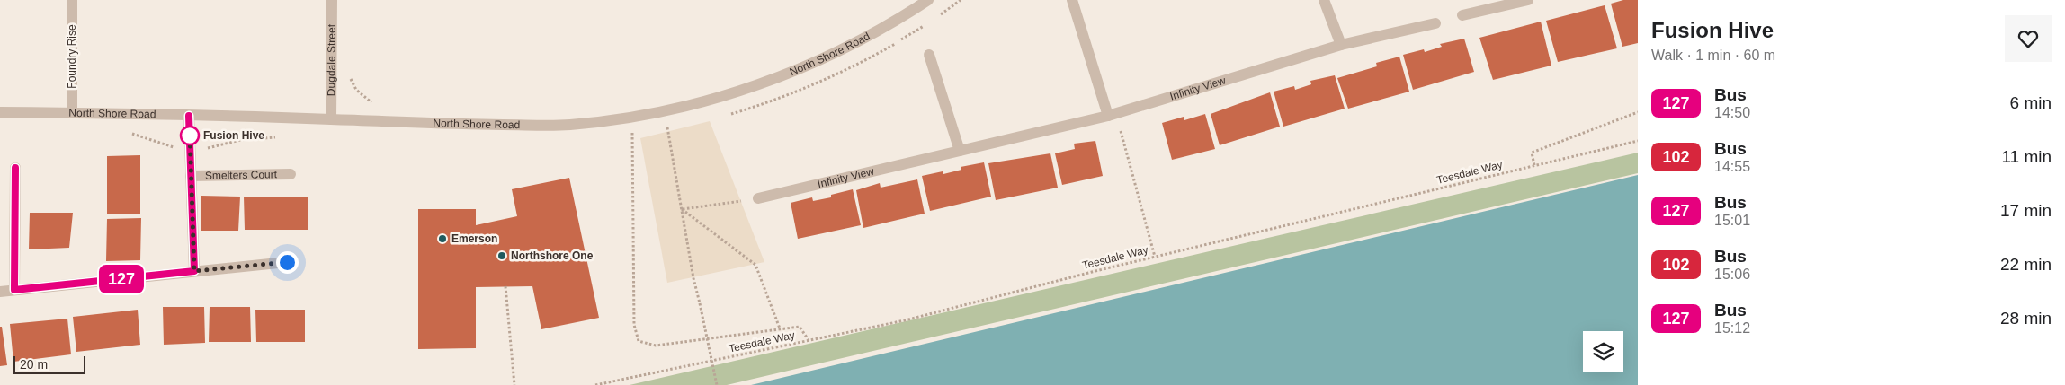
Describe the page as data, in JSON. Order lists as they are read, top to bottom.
{
  "streets": {
    "street": [
      "North Shore Road",
      "Foundry Rise",
      "Dugdale Street",
      "Infinity View",
      "Smelters Court"
    ],
    "path": ["Teesdale Way"]
  },
  "crossings": [
    ["North Shore Road", "Foundry Rise"],
    ["North Shore Road", "Dugdale Street"],
    ["North Shore Road", "Smelters Court"]
  ],
  "places": ["Fusion Hive", "Emerson", "Northshore One"],
  "lines": ["bus line 127"],
  "scale_bar": "20 m",
  "page": {
    "on_map": "127",
    "heading": ["Fusion Hive", "Walk · 1 min · 60 m"],
    "list": [
      {
        "mark": "127",
        "name": "Bus",
        "note": "14:50",
        "value": "6 min"
      },
      {
        "mark": "102",
        "name": "Bus",
        "note": "14:55",
        "value": "11 min"
      },
      {
        "mark": "127",
        "name": "Bus",
        "note": "15:01",
        "value": "17 min"
      },
      {
        "mark": "102",
        "name": "Bus",
        "note": "15:06",
        "value": "22 min"
      },
      {
        "mark": "127",
        "name": "Bus",
        "note": "15:12",
        "value": "28 min"
      }
    ],
    "scale": "20 m"
  }
}
